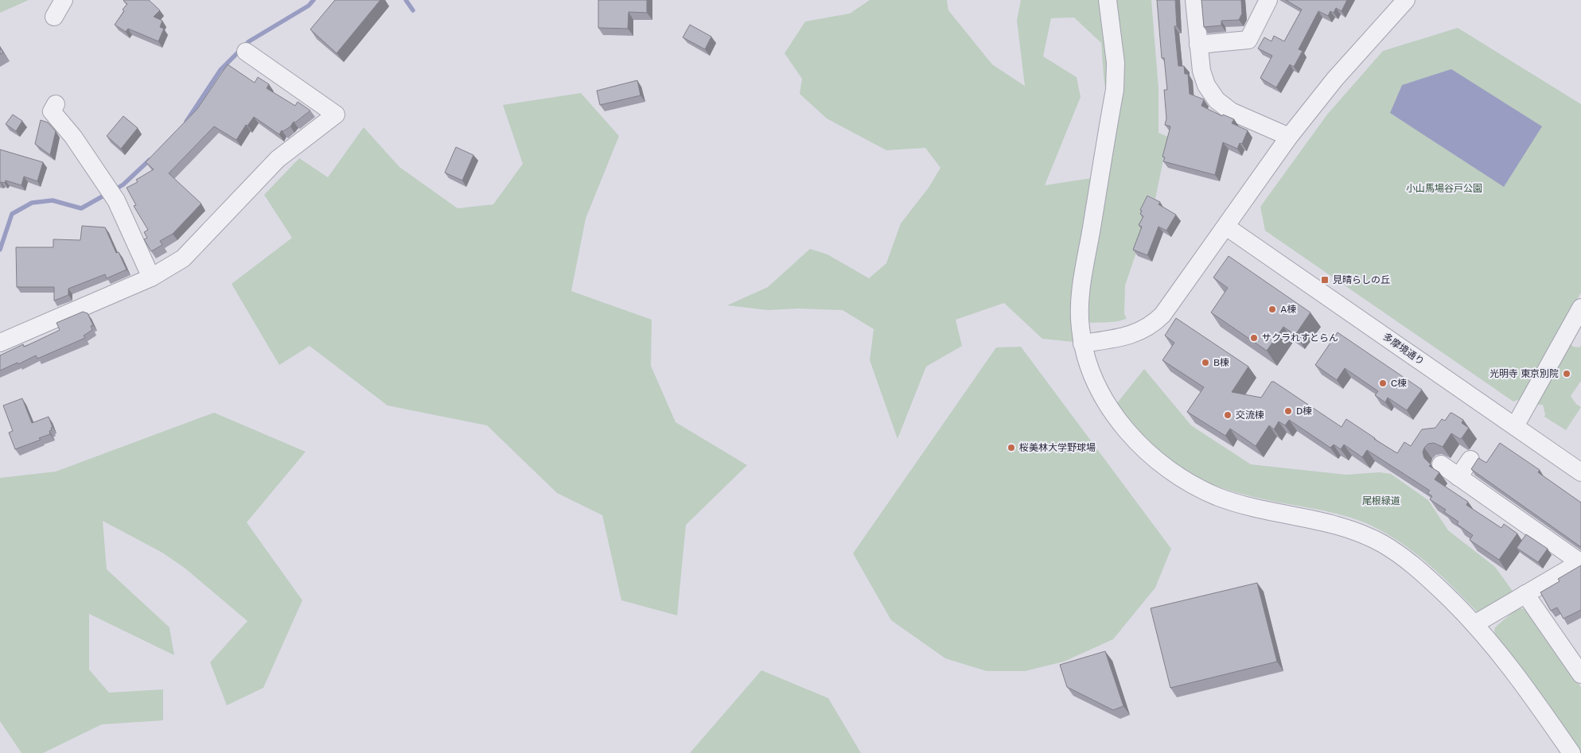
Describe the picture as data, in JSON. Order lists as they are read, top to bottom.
{
  "streets": {
    "street": ["多摩境通り"]
  },
  "parks": ["小山馬場谷戸公園", "尾根緑道"],
  "places": {
    "transit": ["見晴らしの丘"],
    "other": [
      "A棟",
      "サクラれすとらん",
      "B棟",
      "光明寺 東京別院",
      "C棟",
      "D棟",
      "交流棟",
      "桜美林大学野球場"
    ]
  }
}
